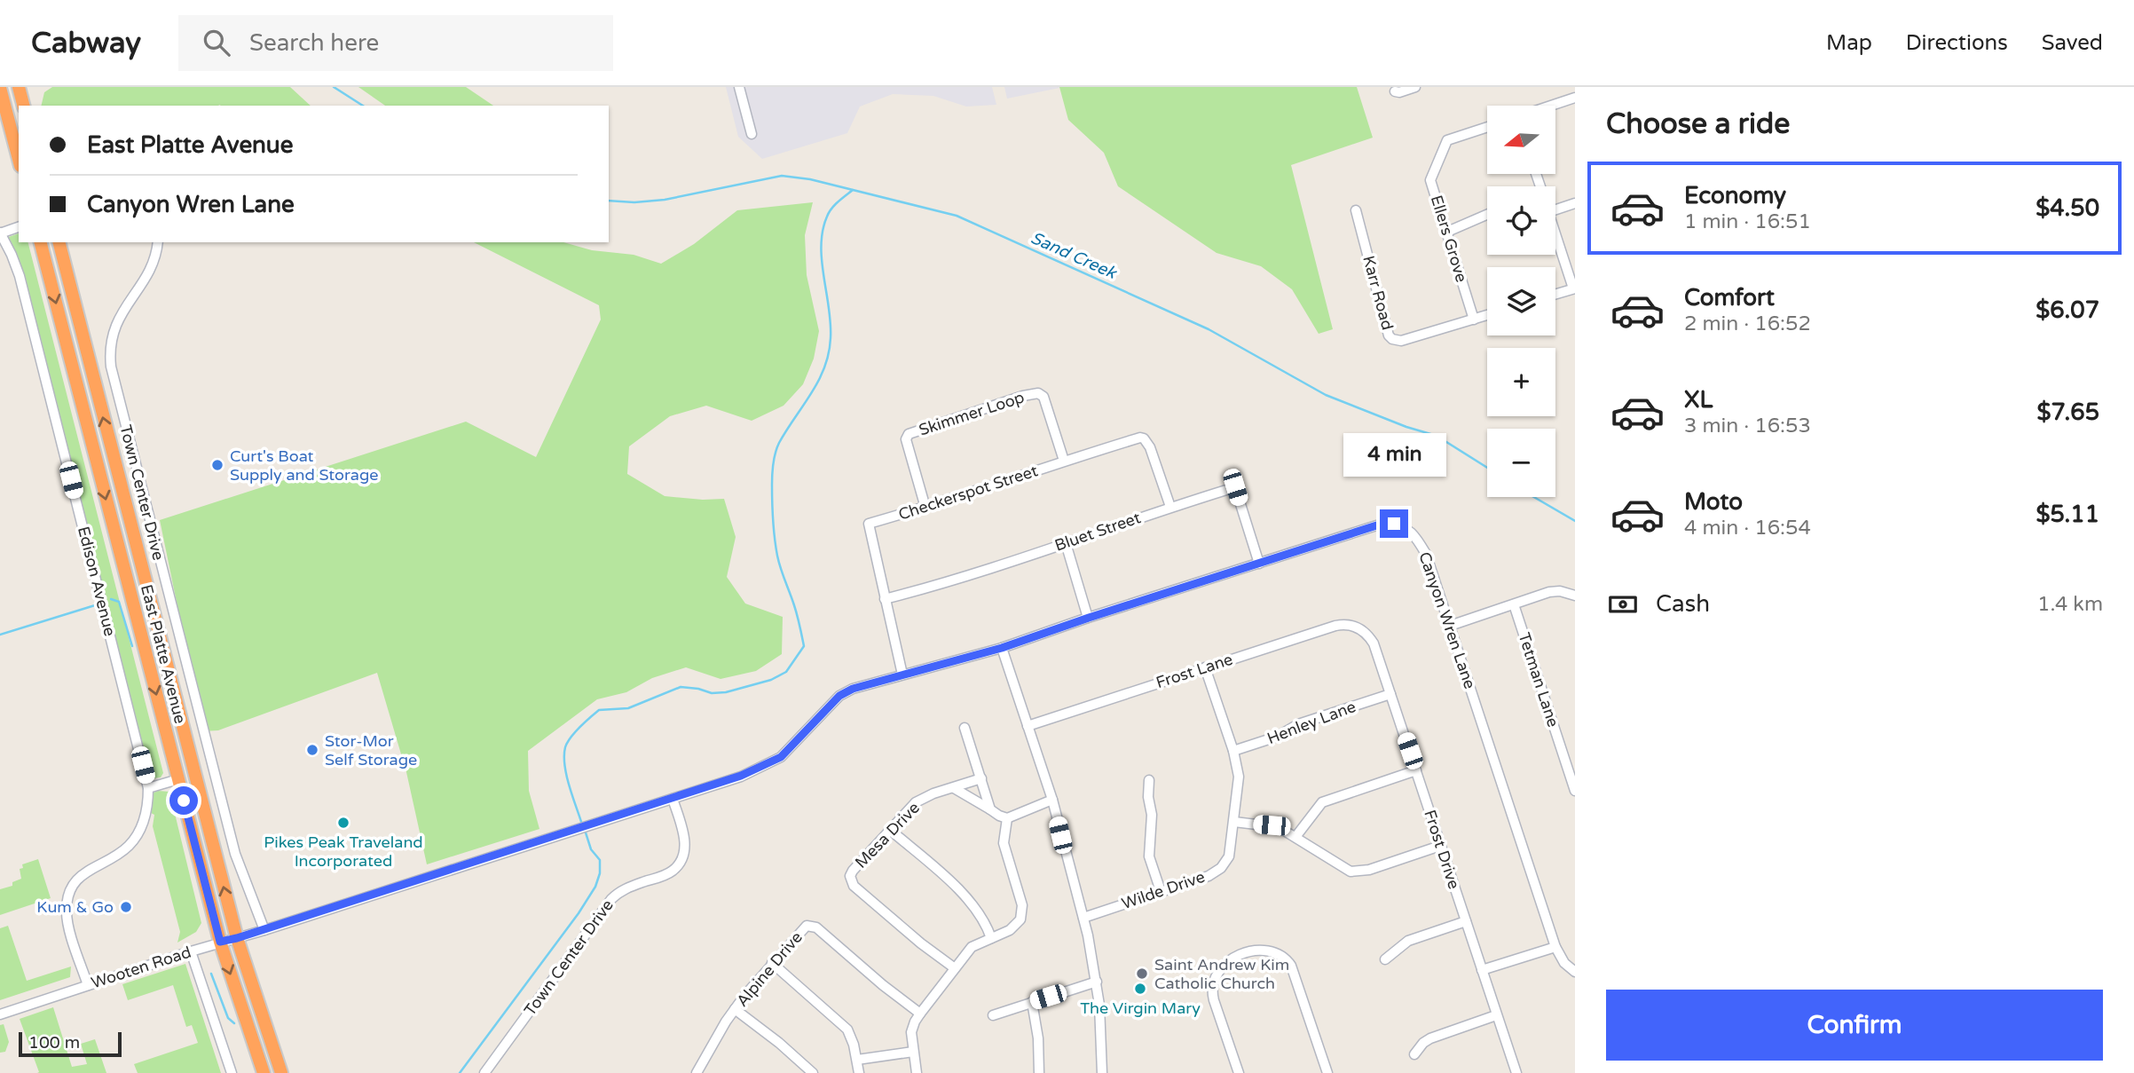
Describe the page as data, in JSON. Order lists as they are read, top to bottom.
{
  "streets": {
    "highway": ["East Platte Avenue"],
    "street": [
      "Ellers Grove",
      "Karr Road",
      "Skimmer Loop",
      "Town Center Drive",
      "Checkerspot Street",
      "Bluet Street",
      "Edison Avenue",
      "Canyon Wren Lane",
      "Frost Lane",
      "Tetman Lane",
      "Henley Lane",
      "Mesa Drive",
      "Frost Drive",
      "Wilde Drive",
      "Wooten Road",
      "Alpine Drive"
    ]
  },
  "crossings": [
    ["Ellers Grove", "Karr Road"],
    ["Skimmer Loop", "Checkerspot Street"],
    ["Town Center Drive", "Wooten Road"],
    ["Checkerspot Street", "Bluet Street"],
    ["Checkerspot Street", "Canyon Wren Lane"],
    ["Bluet Street", "Canyon Wren Lane"],
    ["Edison Avenue", "Wooten Road"],
    ["Canyon Wren Lane", "Wooten Road"],
    ["East Platte Avenue", "Wooten Road"],
    ["Frost Lane", "Frost Drive"],
    ["Frost Lane", "Wilde Drive"],
    ["Henley Lane", "Frost Drive"],
    ["Henley Lane", "Wilde Drive"]
  ],
  "water": ["Sand Creek"],
  "places": [
    "Curt's Boat Supply and Storage",
    "Stor-Mor Self Storage",
    "Pikes Peak Traveland Incorporated",
    "Kum & Go",
    "Saint Andrew Kim Catholic Church",
    "The Virgin Mary"
  ],
  "scale_bar": "100 m",
  "north": "left",
  "page": {
    "header": "Cabway",
    "search": "Search here",
    "nav": ["Map", "Directions", "Saved"],
    "heading": "Choose a ride",
    "map_buttons": ["+", "−"],
    "banner": ["East Platte Avenue", "Canyon Wren Lane"],
    "list": [
      {
        "name": "Economy",
        "note": "1 min · 16:51",
        "value": "$4.50"
      },
      {
        "name": "Comfort",
        "note": "2 min · 16:52",
        "value": "$6.07"
      },
      {
        "name": "XL",
        "note": "3 min · 16:53",
        "value": "$7.65"
      },
      {
        "name": "Moto",
        "note": "4 min · 16:54",
        "value": "$5.11"
      }
    ],
    "bubble": "4 min",
    "pay": ["Cash", "1.4 km"],
    "buttons": "Confirm",
    "scale": "100 m"
  }
}
